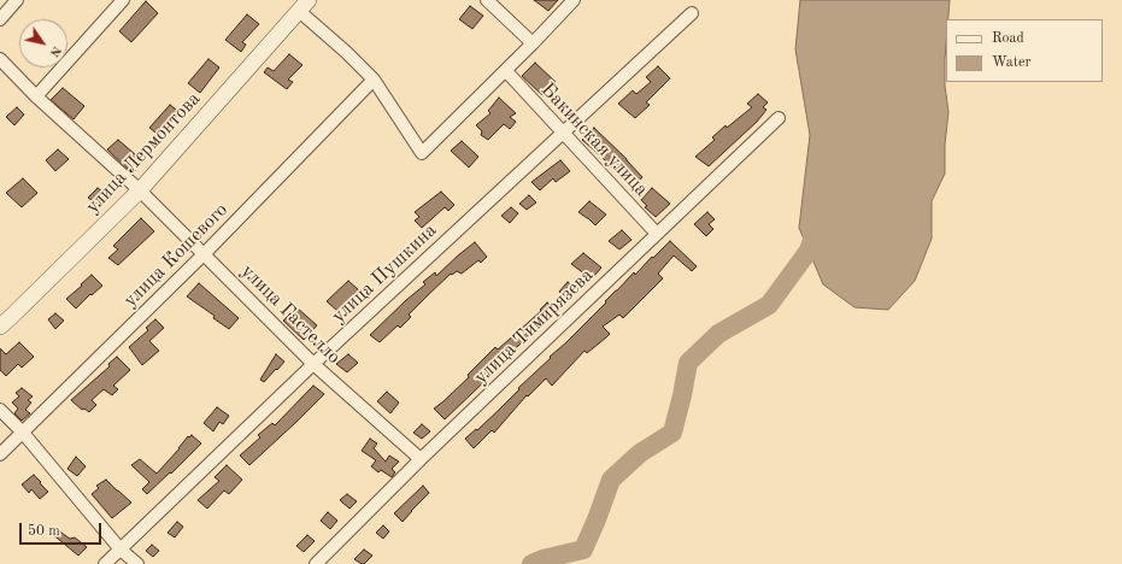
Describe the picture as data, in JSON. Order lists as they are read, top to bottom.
{
  "streets": {
    "street": [
      "Бакинская улица",
      "улица Лермонтова",
      "улица Кошевого",
      "улица Пушкина",
      "улица Гастелло",
      "улица Тимирязева"
    ]
  },
  "crossings": [
    ["Бакинская улица", "улица Пушкина"],
    ["Бакинская улица", "улица Тимирязева"],
    ["улица Лермонтова", "улица Гастелло"],
    ["улица Кошевого", "улица Гастелло"],
    ["улица Пушкина", "улица Гастелло"],
    ["улица Гастелло", "улица Тимирязева"]
  ],
  "legend": ["Road", "Water"],
  "scale_bar": "50 m",
  "north": "bottom right"
}
